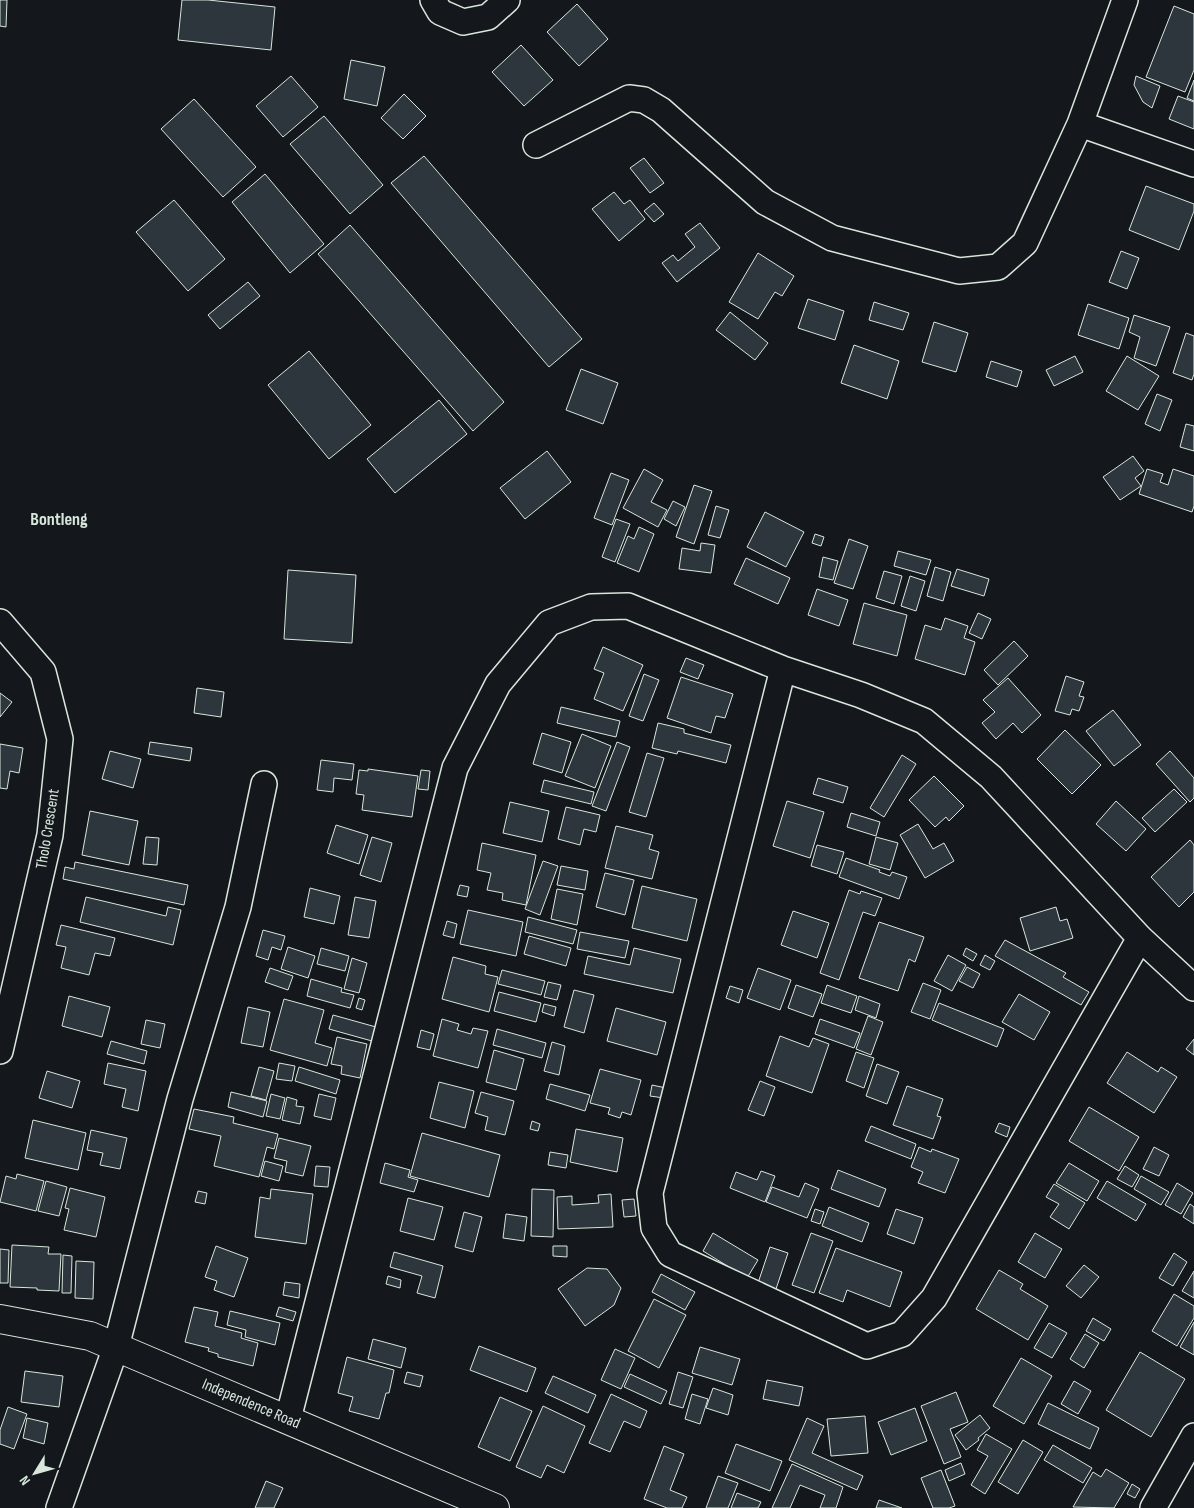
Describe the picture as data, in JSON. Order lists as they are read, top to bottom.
{
  "streets": {
    "street": ["Tholo Crescent", "Independence Road"]
  },
  "districts": ["Bontleng"],
  "north": "bottom left"
}
